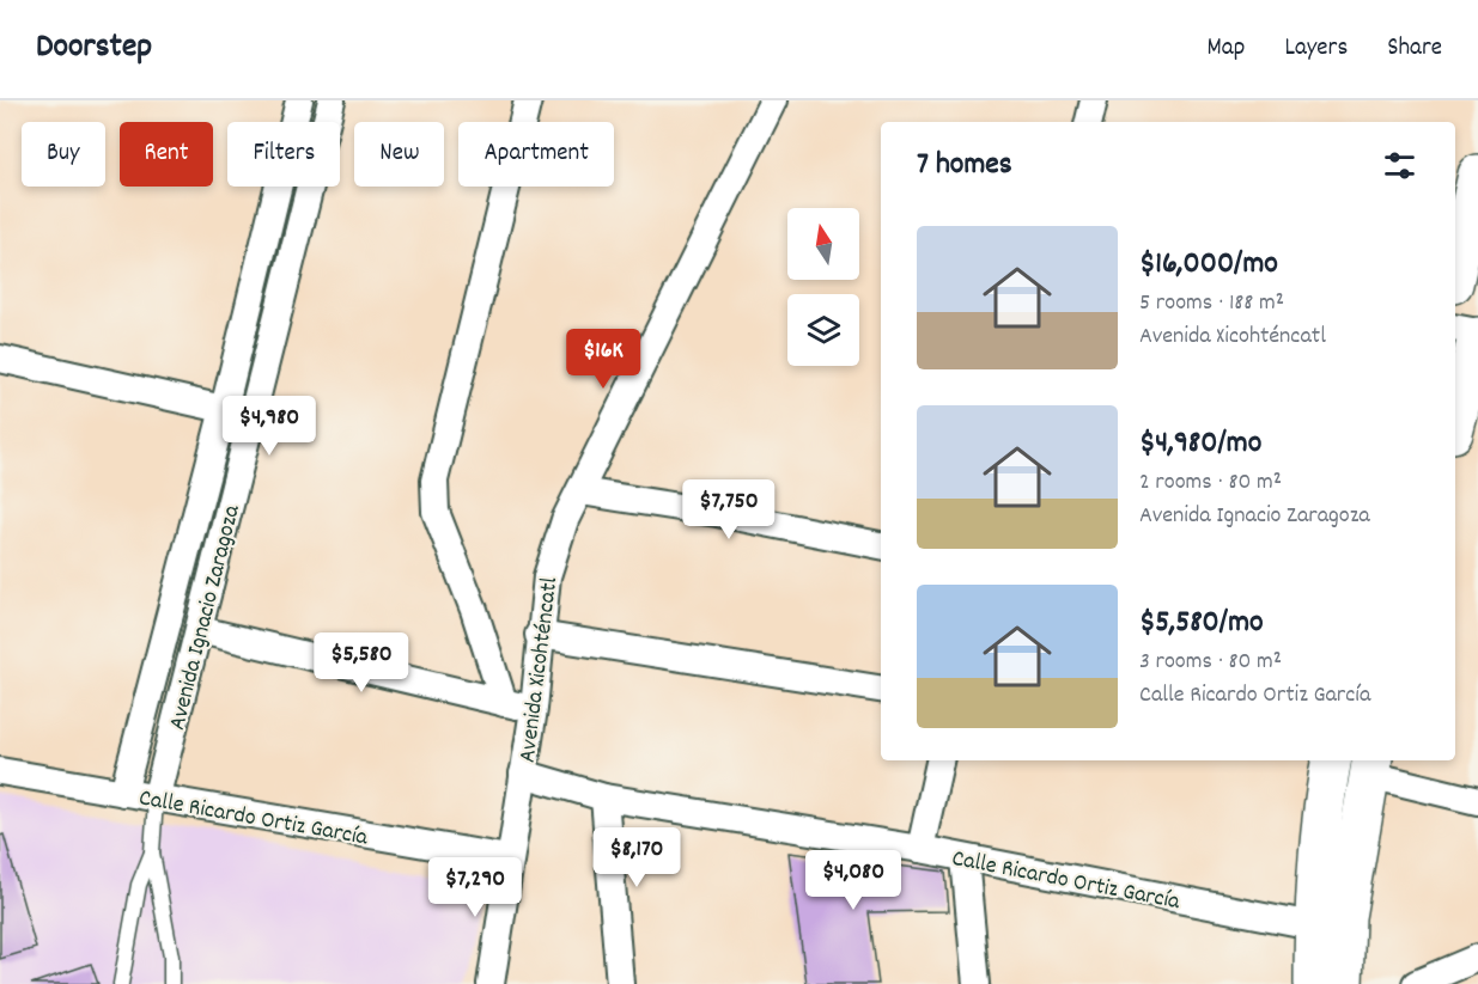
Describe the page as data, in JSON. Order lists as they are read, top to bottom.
{
  "streets": {
    "street": ["Avenida Ignacio Zaragoza", "Avenida Xicohténcatl", "Calle Ricardo Ortiz García"]
  },
  "crossings": [
    ["Avenida Ignacio Zaragoza", "Calle Ricardo Ortiz García"],
    ["Avenida Xicohténcatl", "Calle Ricardo Ortiz García"]
  ],
  "north": "top",
  "page": {
    "header": "Doorstep",
    "nav": ["Map", "Layers", "Share"],
    "chip": [
      "Buy",
      "Rent",
      "Filters",
      "New",
      "Apartment"
    ],
    "heading": "7 homes",
    "list": [
      {
        "name": "$16,000/mo",
        "note": "5 rooms · 188 m² · Avenida Xicohténcatl"
      },
      {
        "name": "$4,980/mo",
        "note": "2 rooms · 80 m² · Avenida Ignacio Zaragoza"
      },
      {
        "name": "$5,580/mo",
        "note": "3 rooms · 80 m² · Calle Ricardo Ortiz García"
      }
    ],
    "price": [
      "$16K",
      "$4,980",
      "$7,750",
      "$5,580",
      "$8,170",
      "$4,080",
      "$7,290"
    ]
  }
}
